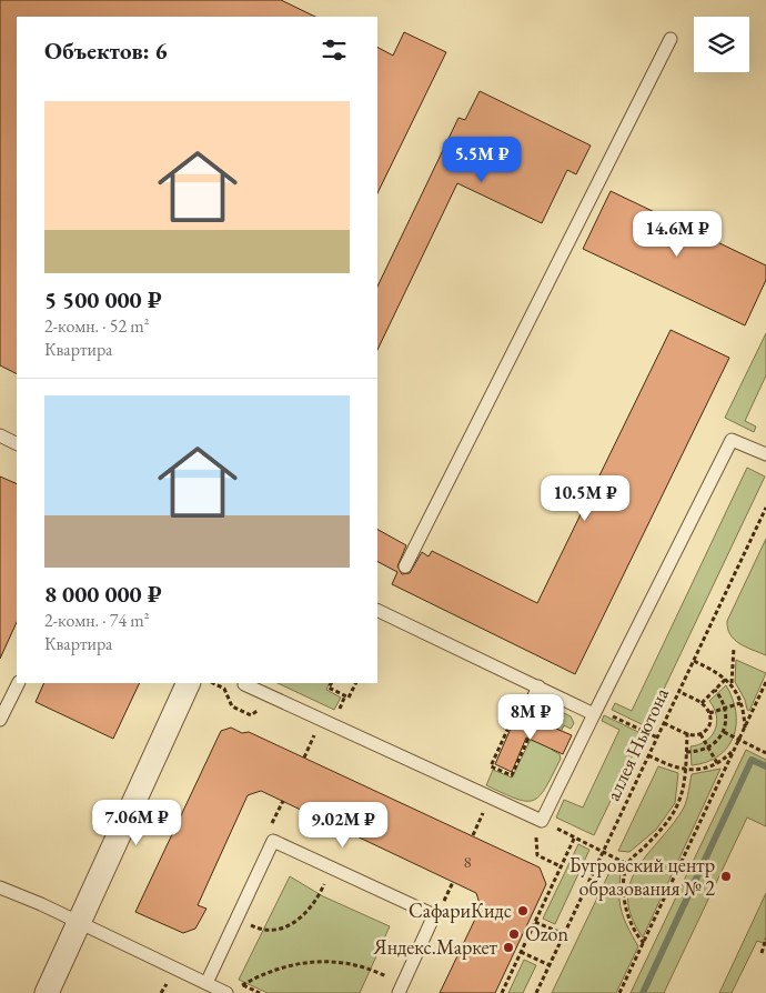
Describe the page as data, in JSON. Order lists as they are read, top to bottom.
{
  "streets": {
    "path": ["аллея Ньютона"]
  },
  "places": [
    "Бугровский центр образования № 2",
    "СафариКидс",
    "Ozon",
    "Яндекс.Маркет"
  ],
  "house_numbers": ["8"],
  "page": {
    "heading": "Объектов: 6",
    "list": [
      {
        "name": "5 500 000 ₽",
        "note": "2-комн. · 52 m² · Квартира"
      },
      {
        "name": "8 000 000 ₽",
        "note": "2-комн. · 74 m² · Квартира"
      }
    ],
    "price": [
      "5.5M ₽",
      "14.6M ₽",
      "10.5M ₽",
      "8M ₽",
      "7.06M ₽",
      "9.02M ₽"
    ]
  }
}
